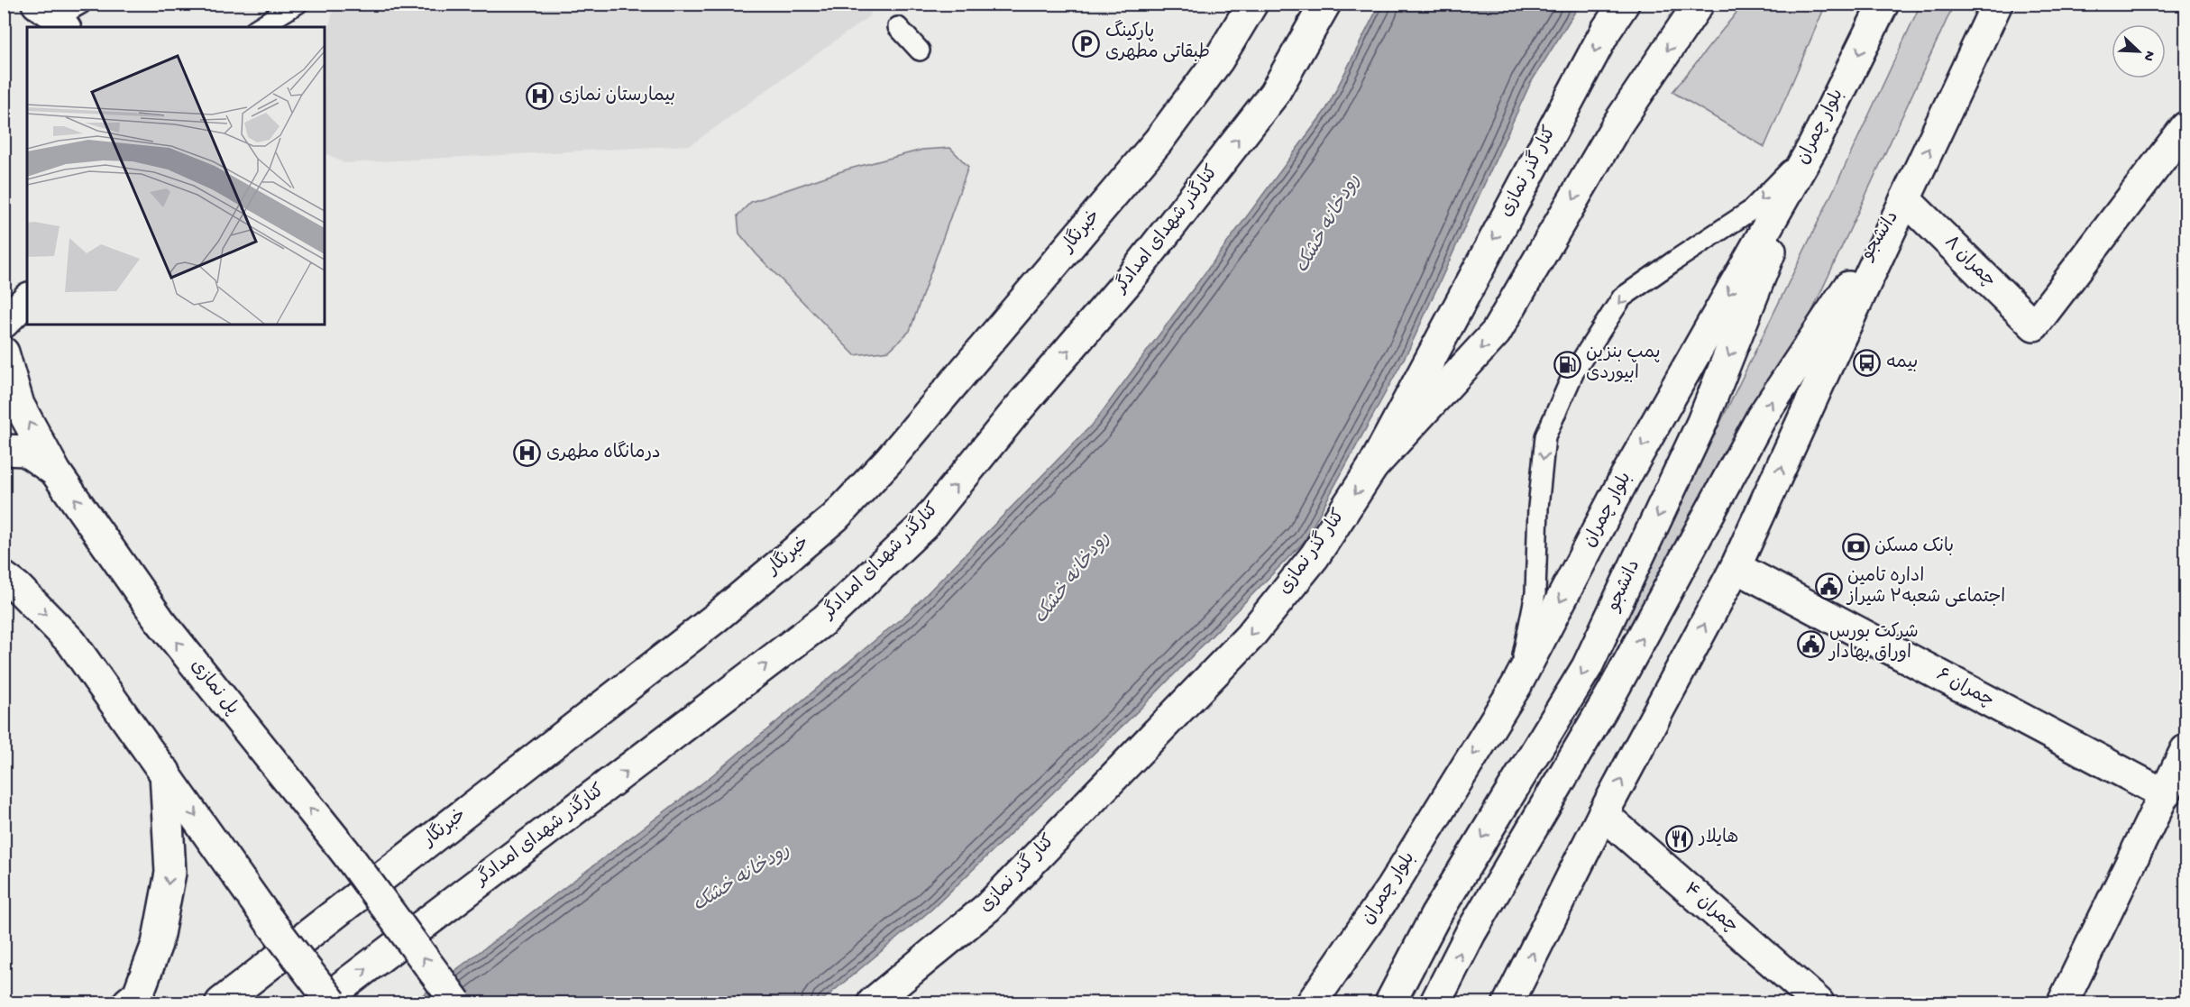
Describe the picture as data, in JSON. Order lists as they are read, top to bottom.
{
  "streets": {
    "main road": [
      "بلوار چمران",
      "کنار گذر نمازی",
      "کنارگذر شهدای امدادگر",
      "خبرنگار",
      "دانشجو",
      "۸ چمران",
      "پل نمازی",
      "۶ چمران",
      "۴ چمران"
    ]
  },
  "crossings": [
    ["بلوار چمران", "دانشجو"],
    ["دانشجو", "۸ چمران"]
  ],
  "one_way": ["کنارگذر شهدای امدادگر"],
  "water": ["رودخانه خشک"],
  "places": {
    "parking": ["پارکینگ طبقاتی مطهری"],
    "hospital": ["بیمارستان نمازی", "درمانگاه مطهری"],
    "bus stop": ["بیمه"],
    "fuel station": ["پمپ بنزین ابیوردی"],
    "bank": ["بانک مسکن"],
    "public building": ["اداره تامین اجتماعی شعبه۲ شیراز", "شرکت بورس اوراق بهادار"],
    "restaurant": ["هایلار"]
  },
  "north": "bottom right"
}
